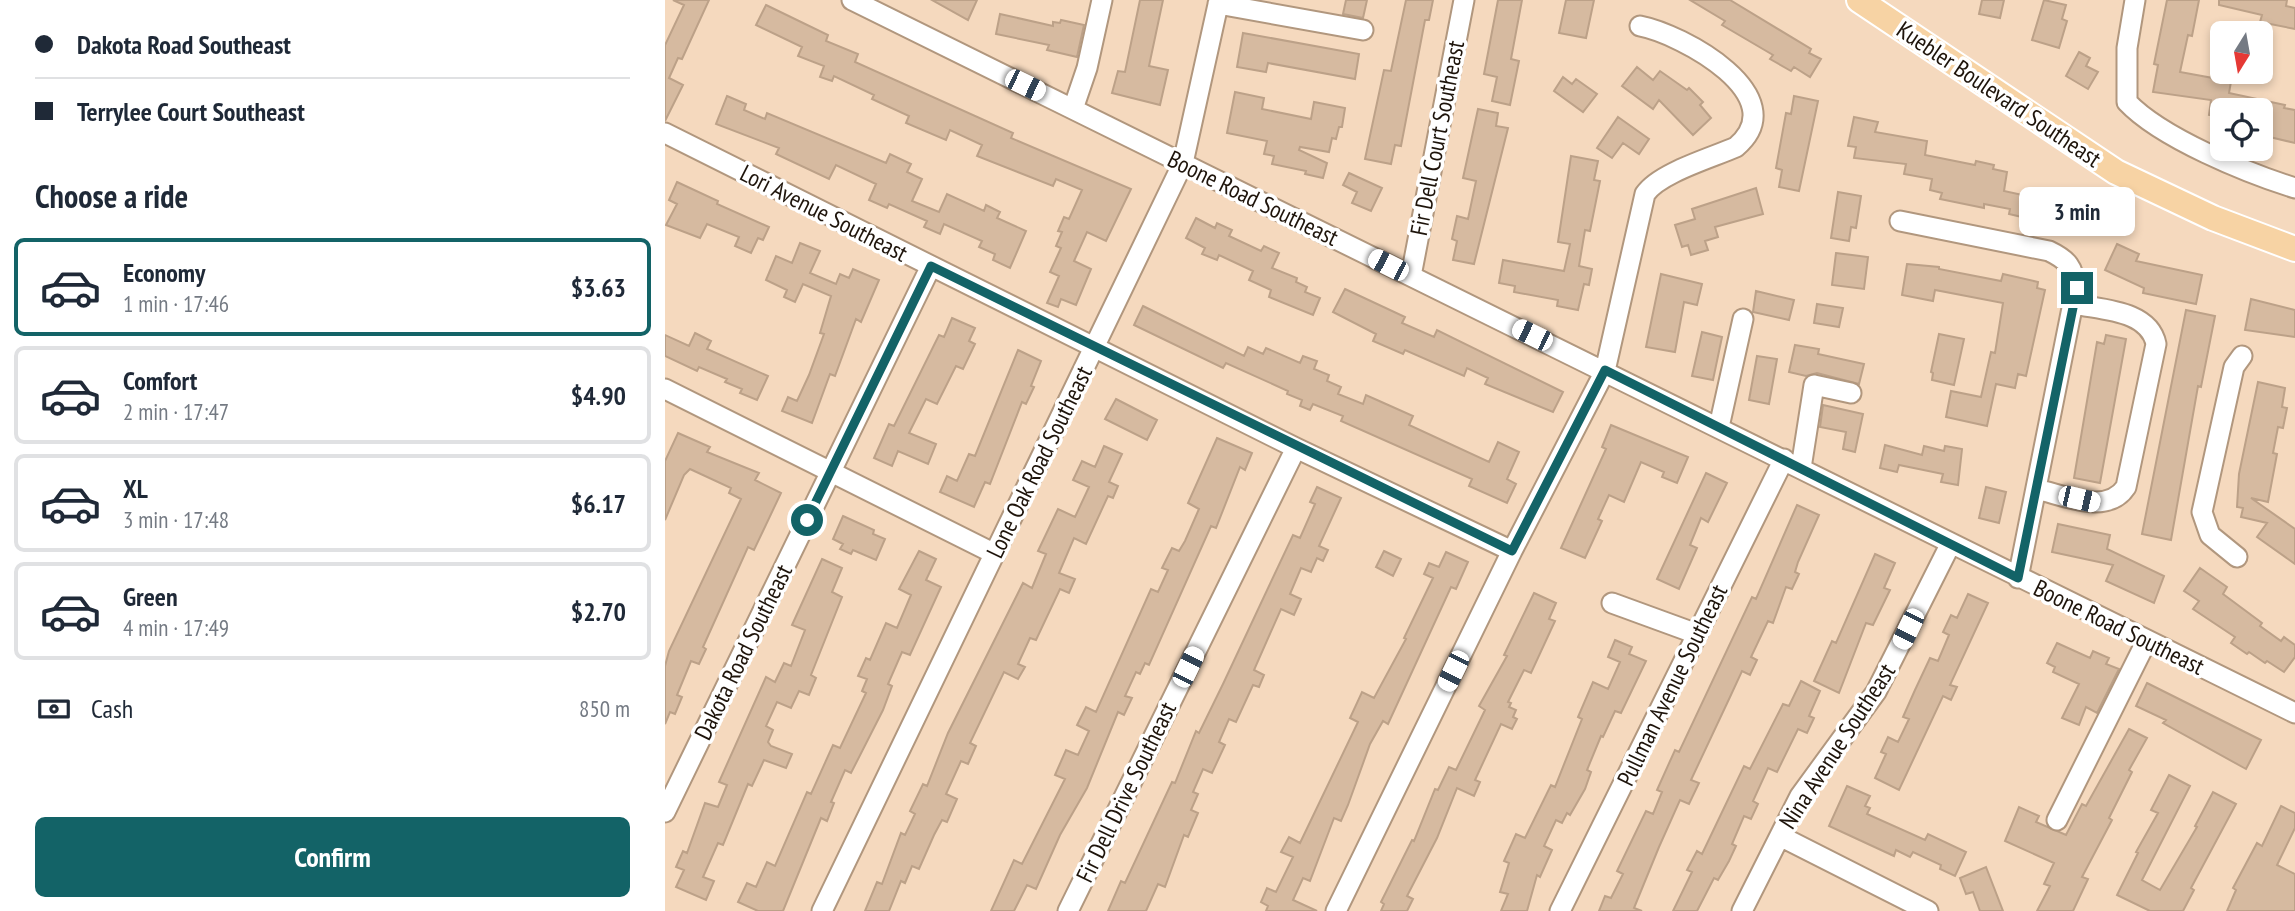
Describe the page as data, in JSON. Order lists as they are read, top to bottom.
{
  "streets": {
    "main road": ["Kuebler Boulevard Southeast"],
    "street": [
      "Fir Dell Court Southeast",
      "Boone Road Southeast",
      "Lori Avenue Southeast",
      "Lone Oak Road Southeast",
      "Dakota Road Southeast",
      "Pullman Avenue Southeast",
      "Nina Avenue Southeast",
      "Fir Dell Drive Southeast"
    ]
  },
  "crossings": [
    ["Fir Dell Court Southeast", "Boone Road Southeast"],
    ["Boone Road Southeast", "Lone Oak Road Southeast"],
    ["Boone Road Southeast", "Pullman Avenue Southeast"],
    ["Boone Road Southeast", "Nina Avenue Southeast"],
    ["Lori Avenue Southeast", "Lone Oak Road Southeast"],
    ["Lori Avenue Southeast", "Dakota Road Southeast"],
    ["Lori Avenue Southeast", "Fir Dell Drive Southeast"]
  ],
  "north": "bottom",
  "page": {
    "banner": ["Dakota Road Southeast", "Terrylee Court Southeast"],
    "heading": "Choose a ride",
    "bubble": "3 min",
    "list": [
      {
        "name": "Economy",
        "note": "1 min · 17:46",
        "value": "$3.63"
      },
      {
        "name": "Comfort",
        "note": "2 min · 17:47",
        "value": "$4.90"
      },
      {
        "name": "XL",
        "note": "3 min · 17:48",
        "value": "$6.17"
      },
      {
        "name": "Green",
        "note": "4 min · 17:49",
        "value": "$2.70"
      }
    ],
    "pay": ["Cash", "850 m"],
    "buttons": "Confirm"
  }
}
